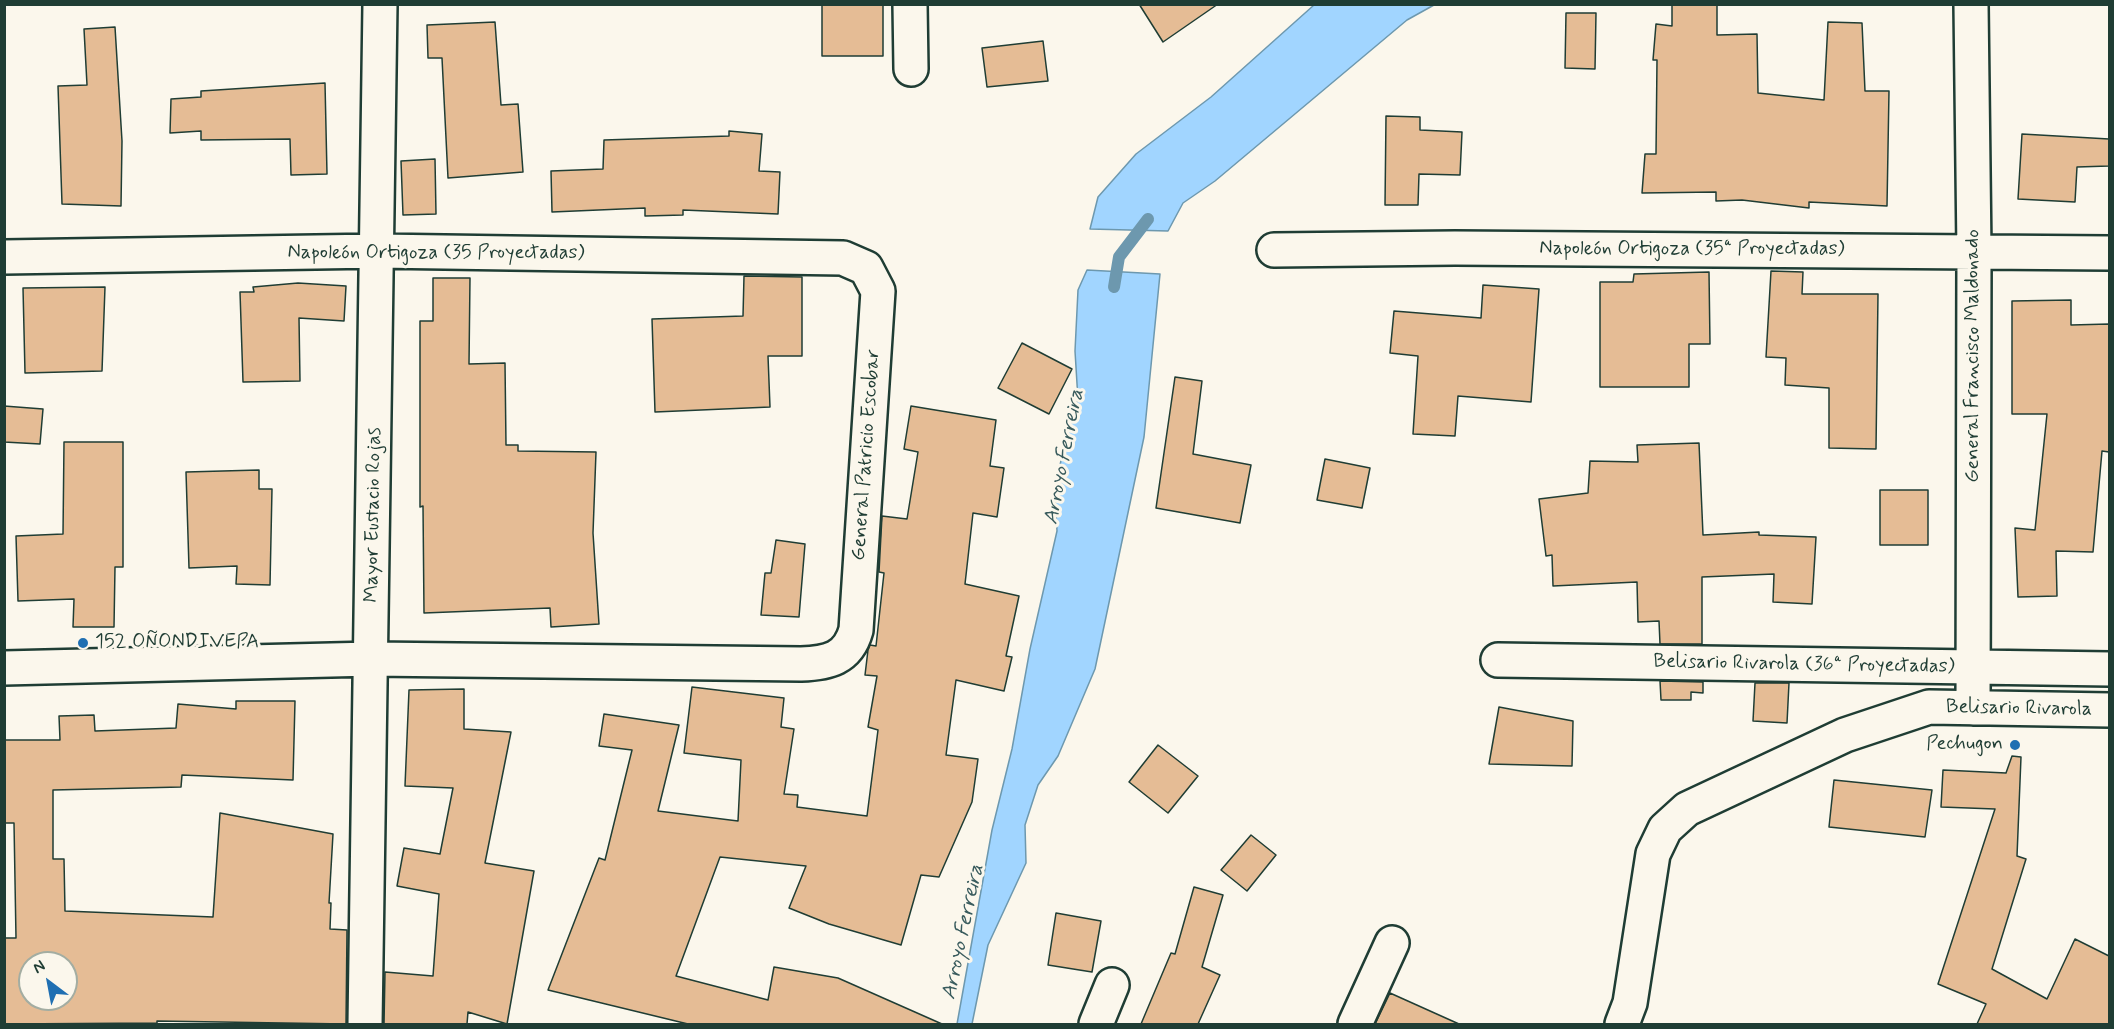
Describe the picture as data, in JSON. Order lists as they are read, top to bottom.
{
  "streets": {
    "street": [
      "Napoleón Ortigoza (35ª Proyectadas)",
      "Napoleón Ortigoza (35 Proyectadas)",
      "General Francisco Maldonado",
      "General Patricio Escobar",
      "Mayor Eustacio Rojas",
      "Belisario Rivarola (36ª Proyectadas)",
      "Belisario Rivarola"
    ]
  },
  "crossings": [
    ["Napoleón Ortigoza (35ª Proyectadas)", "General Francisco Maldonado"],
    ["Napoleón Ortigoza (35 Proyectadas)", "General Patricio Escobar"],
    ["Napoleón Ortigoza (35 Proyectadas)", "Mayor Eustacio Rojas"],
    ["General Francisco Maldonado", "Belisario Rivarola (36ª Proyectadas)"],
    ["General Francisco Maldonado", "Belisario Rivarola"],
    ["General Patricio Escobar", "Mayor Eustacio Rojas"]
  ],
  "water": ["Arroyo Ferreira"],
  "places": ["152 OÑONDIVEPA", "Pechugon"],
  "north": "top left"
}
